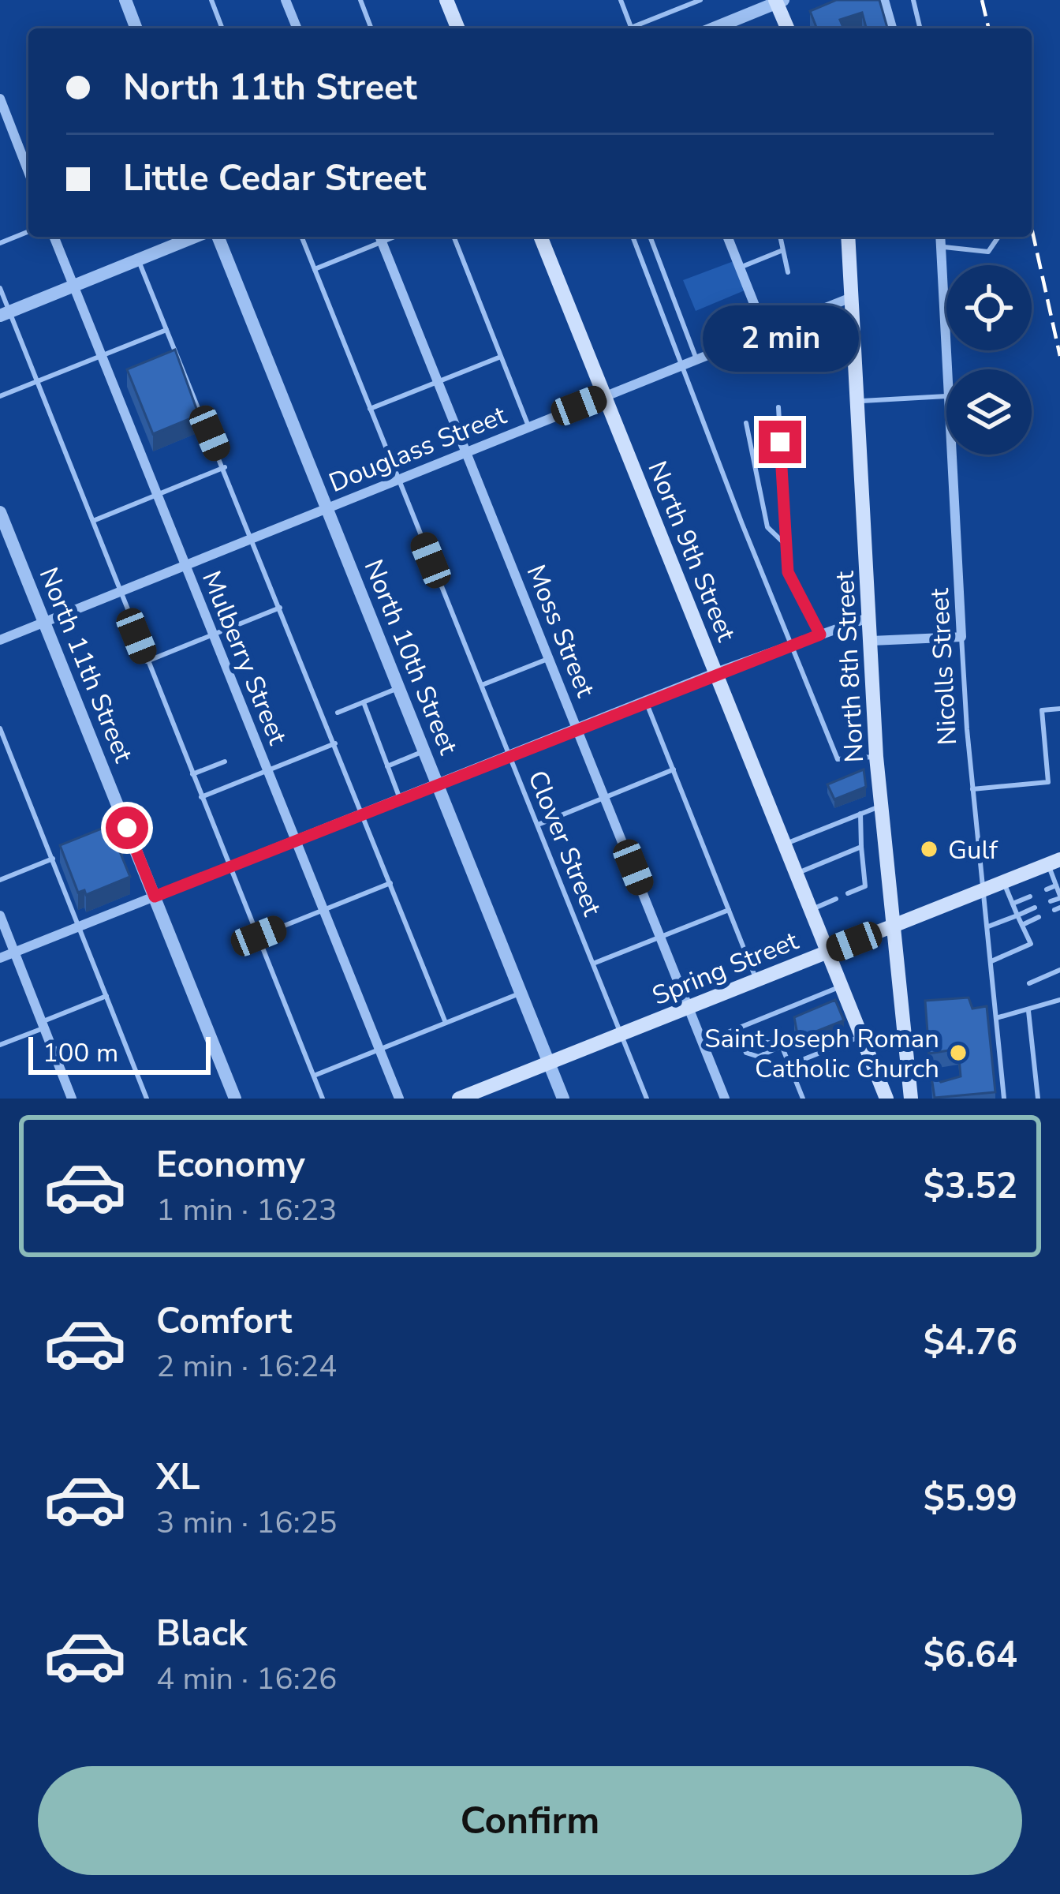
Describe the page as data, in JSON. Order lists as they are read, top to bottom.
{
  "streets": {
    "main road": ["North 9th Street", "North 8th Street", "Spring Street"],
    "street": [
      "Douglass Street",
      "Moss Street",
      "North 10th Street",
      "Mulberry Street",
      "North 11th Street",
      "Nicolls Street"
    ],
    "lane": ["Clover Street"]
  },
  "crossings": [
    ["Douglass Street", "North 9th Street"],
    ["Douglass Street", "Moss Street"],
    ["Douglass Street", "North 10th Street"],
    ["Douglass Street", "Mulberry Street"],
    ["Douglass Street", "North 11th Street"],
    ["Douglass Street", "North 8th Street"],
    ["Douglass Street", "Clover Street"],
    ["North 9th Street", "Spring Street"],
    ["Moss Street", "Spring Street"],
    ["North 10th Street", "Spring Street"],
    ["North 8th Street", "Spring Street"],
    ["Nicolls Street", "Spring Street"],
    ["Clover Street", "Spring Street"]
  ],
  "places": ["Gulf", "Saint Joseph Roman Catholic Church"],
  "scale_bar": "100 m",
  "page": {
    "banner": ["North 11th Street", "Little Cedar Street"],
    "bubble": "2 min",
    "scale": "100 m",
    "list": [
      {
        "name": "Economy",
        "note": "1 min · 16:23",
        "value": "$3.52"
      },
      {
        "name": "Comfort",
        "note": "2 min · 16:24",
        "value": "$4.76"
      },
      {
        "name": "XL",
        "note": "3 min · 16:25",
        "value": "$5.99"
      },
      {
        "name": "Black",
        "note": "4 min · 16:26",
        "value": "$6.64"
      }
    ],
    "buttons": "Confirm"
  }
}
